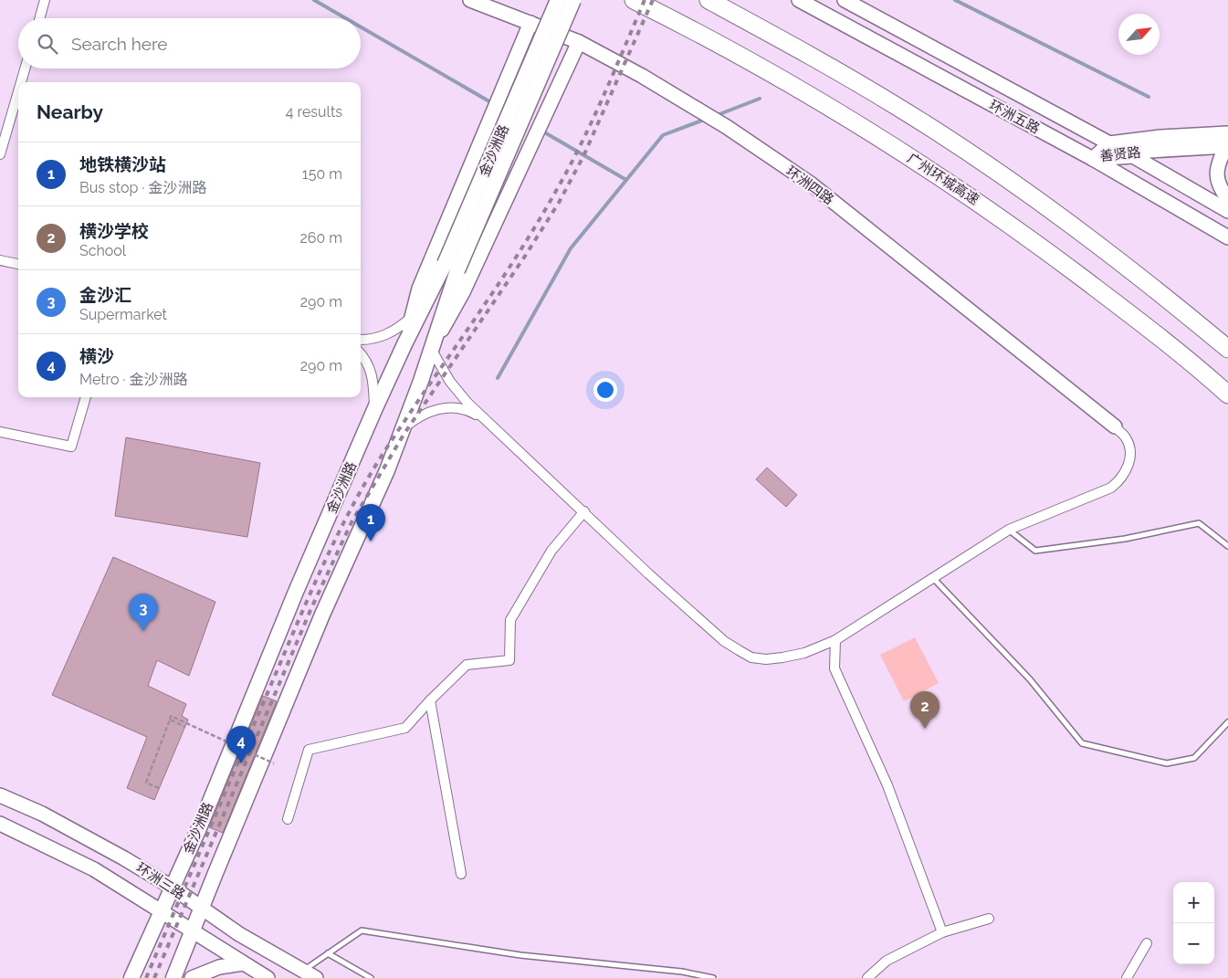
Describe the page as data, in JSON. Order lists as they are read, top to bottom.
{
  "streets": {
    "highway": ["广州环城高速"],
    "main road": ["金沙洲路"],
    "street": [
      "环洲五路",
      "善贤路",
      "环洲四路",
      "环洲三路"
    ]
  },
  "crossings": [
    ["环洲五路", "善贤路"],
    ["金沙洲路", "环洲三路"]
  ],
  "north": "top right",
  "page": {
    "search": "Search here",
    "heading": ["Nearby", "4 results"],
    "list": [
      {
        "mark": "1",
        "name": "地铁横沙站",
        "note": "Bus stop · 金沙洲路",
        "value": "150 m"
      },
      {
        "mark": "2",
        "name": "横沙学校",
        "note": "School",
        "value": "260 m"
      },
      {
        "mark": "3",
        "name": "金沙汇",
        "note": "Supermarket",
        "value": "290 m"
      },
      {
        "mark": "4",
        "name": "横沙",
        "note": "Metro · 金沙洲路",
        "value": "290 m"
      }
    ],
    "pins": [
      "1",
      "3",
      "2",
      "4"
    ],
    "map_buttons": ["+", "−"]
  }
}
